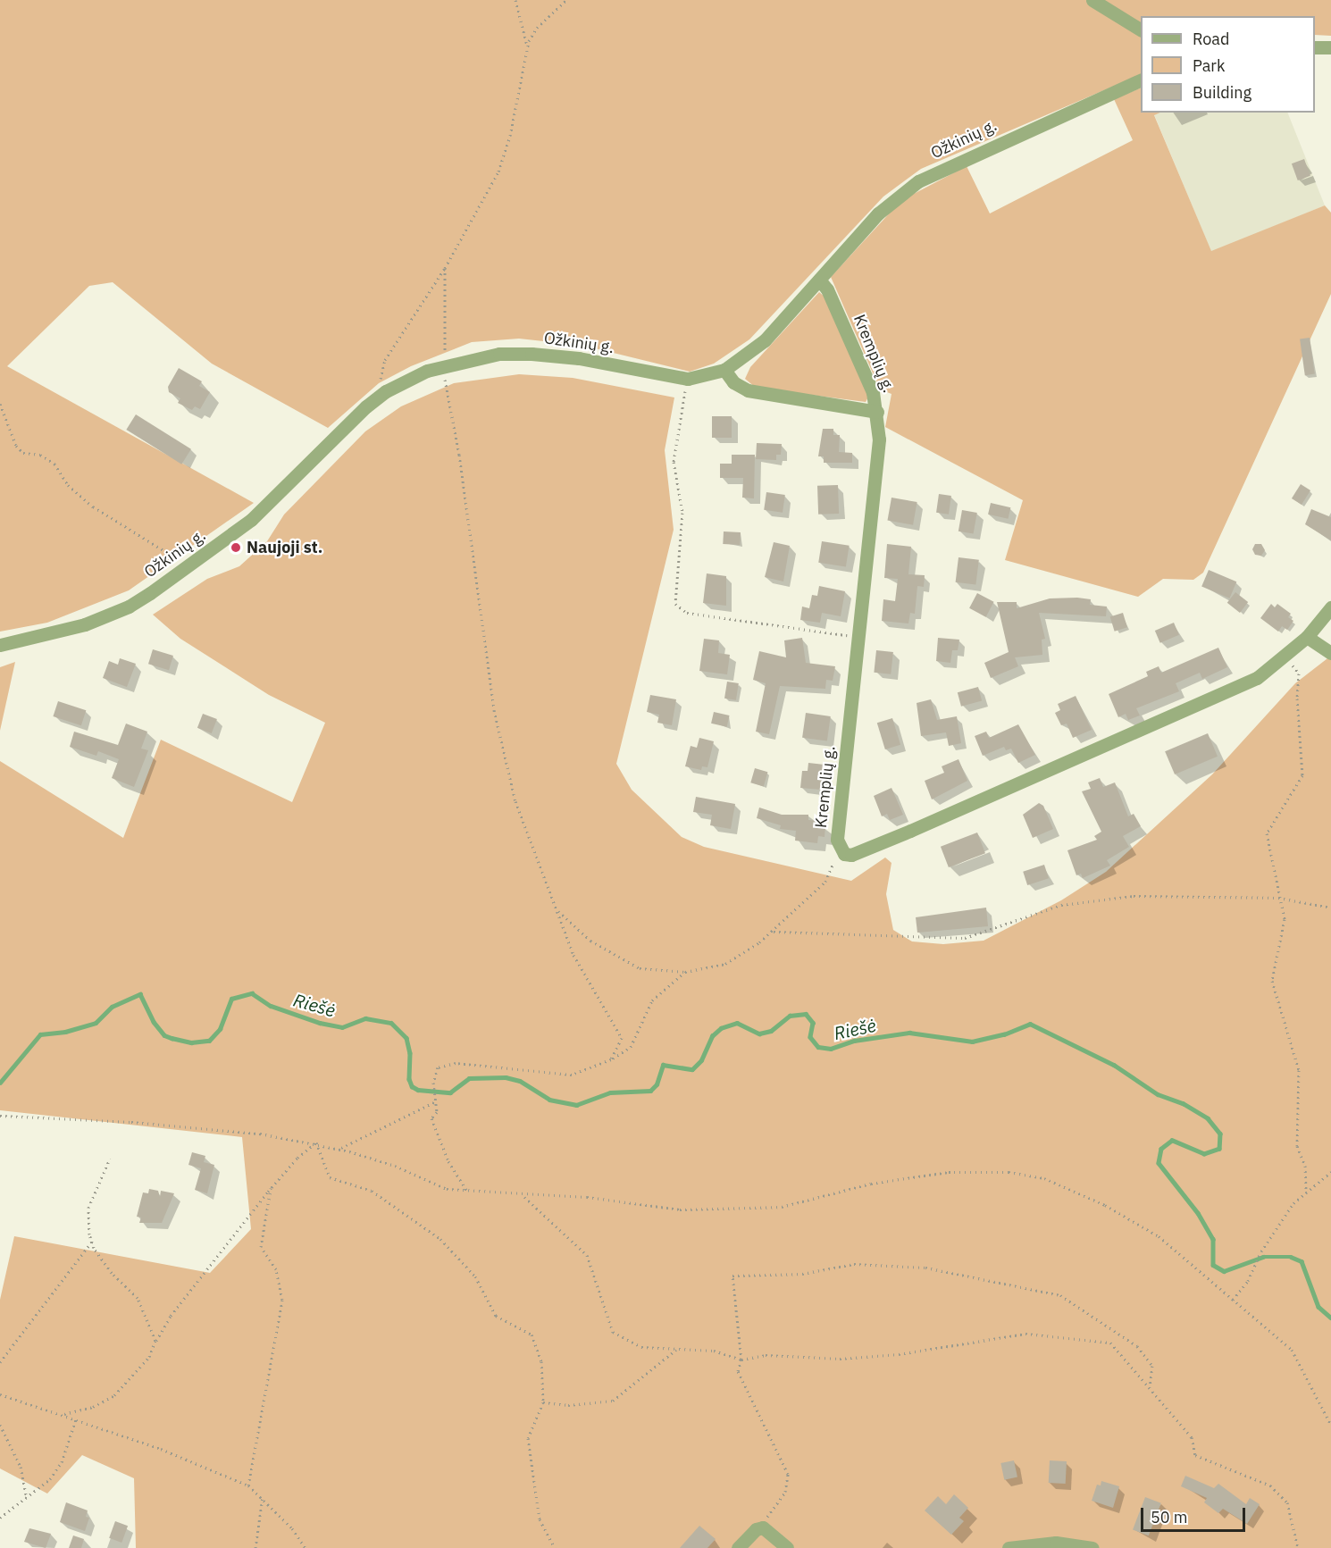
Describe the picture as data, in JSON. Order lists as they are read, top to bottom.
{
  "streets": {
    "street": ["Ožkinių g.", "Kremplių g."]
  },
  "crossings": [
    ["Ožkinių g.", "Kremplių g."]
  ],
  "water": ["Riešė"],
  "places": ["Naujoji st."],
  "legend": ["Road", "Park", "Building"],
  "scale_bar": "50 m"
}
